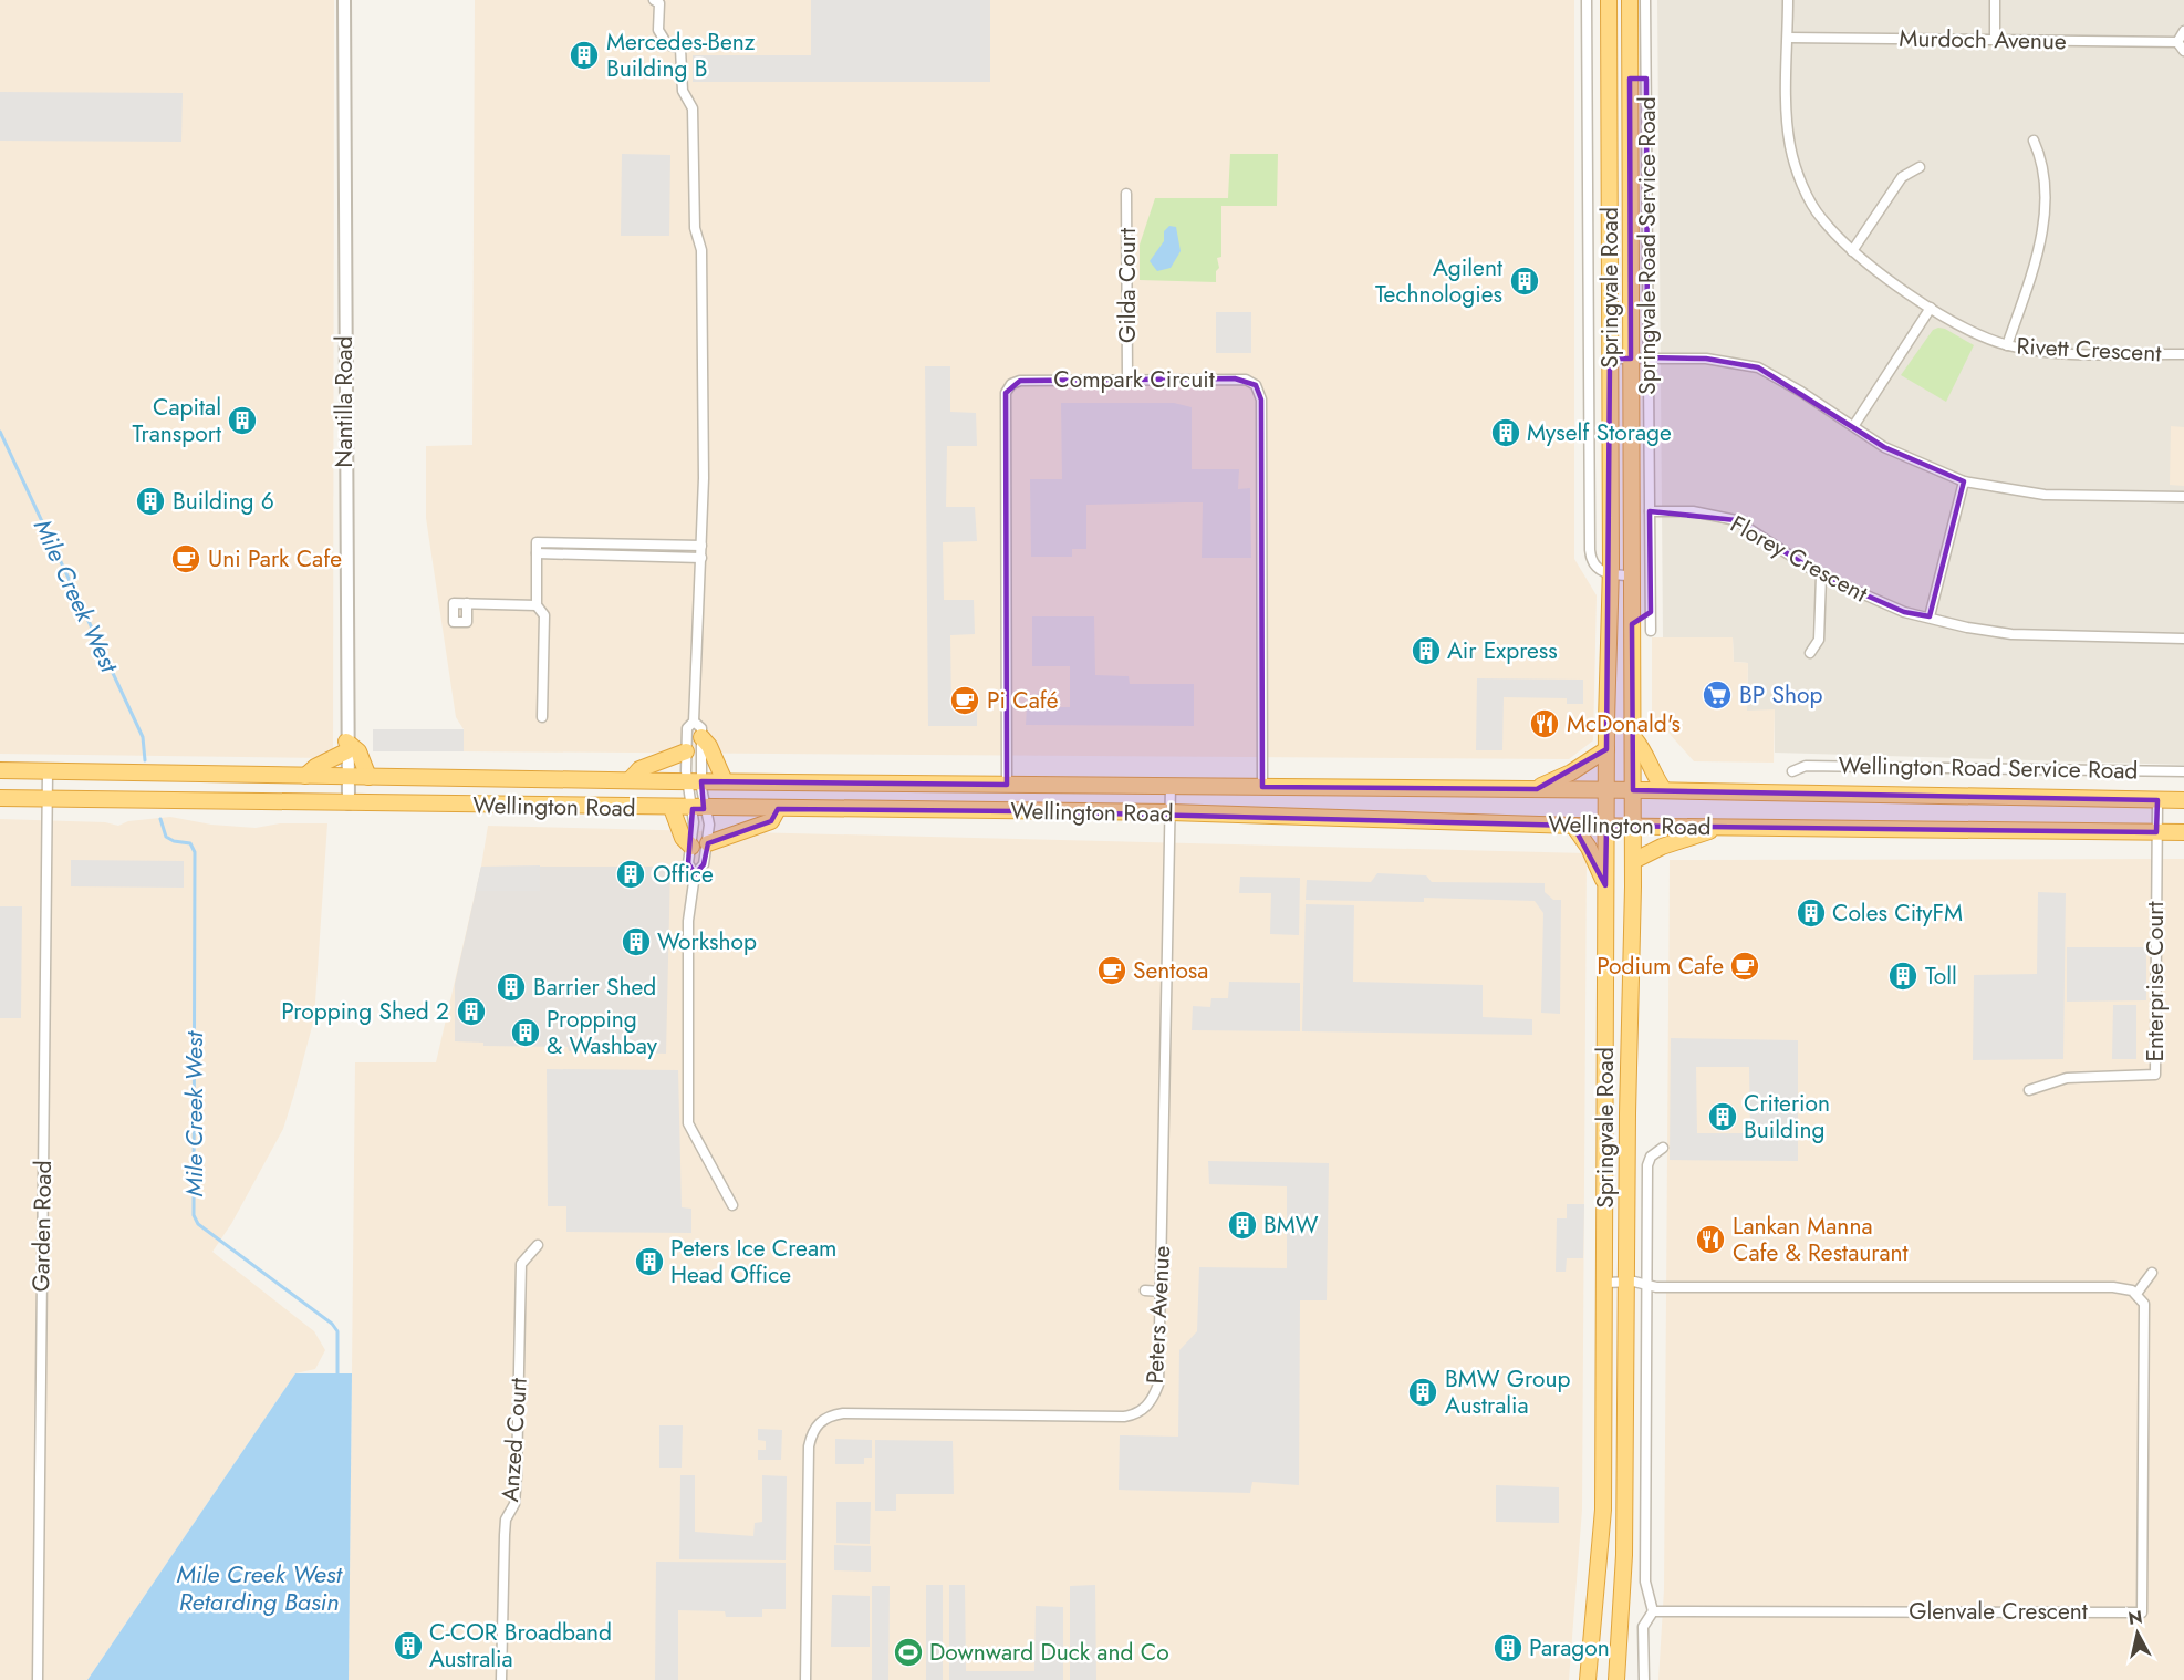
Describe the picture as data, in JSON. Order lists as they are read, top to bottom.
{
  "streets": {
    "highway": ["Springvale Road", "Wellington Road"],
    "street": [
      "Murdoch Avenue",
      "Springvale Road Service Road",
      "Gilda Court",
      "Rivett Crescent",
      "Compark Circuit",
      "Nantilla Road",
      "Florey Crescent",
      "Wellington Road Service Road",
      "Enterprise Court",
      "Garden Road",
      "Peters Avenue",
      "Anzed Court",
      "Glenvale Crescent"
    ]
  },
  "crossings": [
    ["Murdoch Avenue", "Rivett Crescent"],
    ["Springvale Road Service Road", "Florey Crescent"],
    ["Gilda Court", "Compark Circuit"],
    ["Springvale Road", "Wellington Road"],
    ["Springvale Road", "Glenvale Crescent"],
    ["Compark Circuit", "Wellington Road"],
    ["Nantilla Road", "Wellington Road"],
    ["Wellington Road", "Enterprise Court"],
    ["Wellington Road", "Garden Road"],
    ["Wellington Road", "Peters Avenue"]
  ],
  "water": ["Mile Creek West", "Mile Creek West Retarding Basin"],
  "places": {
    "building": [
      "Mercedes-Benz Building B",
      "Agilent Technologies",
      "Capital Transport",
      "Myself Storage",
      "Building 6",
      "Air Express",
      "Office",
      "Coles CityFM",
      "Workshop",
      "Toll",
      "Barrier Shed",
      "Propping Shed 2",
      "Propping & Washbay",
      "Criterion Building",
      "BMW",
      "Peters Ice Cream Head Office",
      "BMW Group Australia",
      "C-COR Broadband Australia",
      "Paragon"
    ],
    "cafe": [
      "Uni Park Cafe",
      "Pi Café",
      "Podium Cafe",
      "Sentosa"
    ],
    "supermarket": ["BP Shop"],
    "restaurant": ["McDonald's", "Lankan Manna Cafe & Restaurant"],
    "sports": ["Downward Duck and Co"]
  },
  "north": "top"
}
